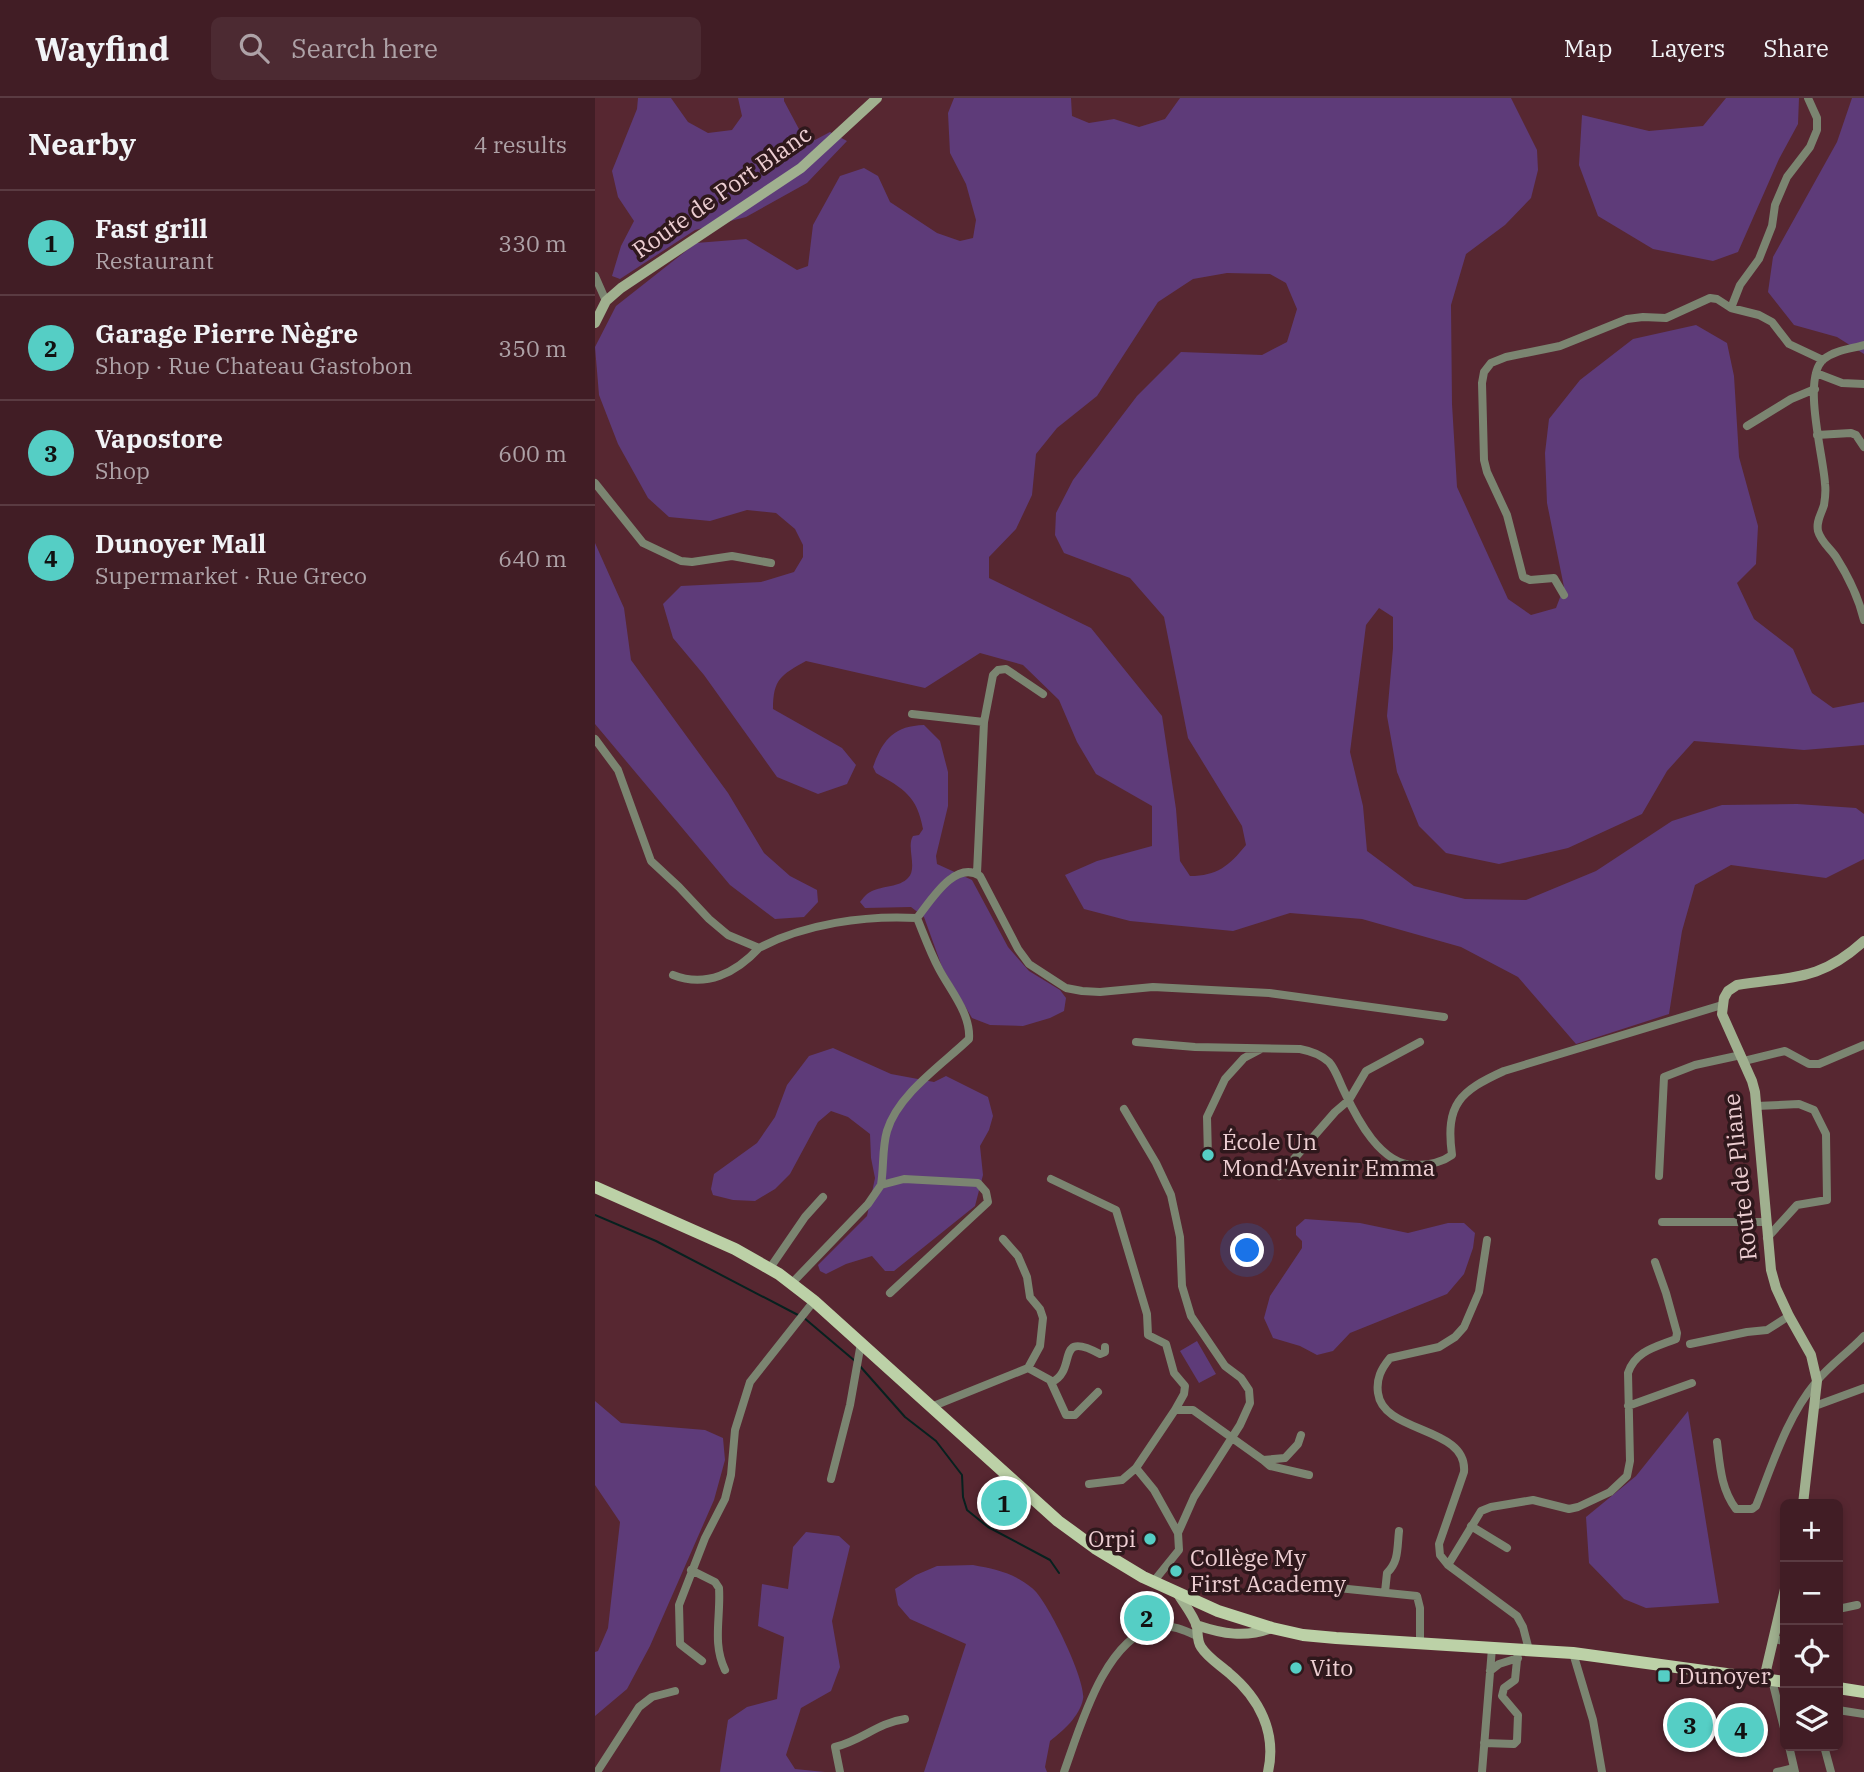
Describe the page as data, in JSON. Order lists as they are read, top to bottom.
{
  "streets": {
    "street": ["Route de Port Blanc", "Route de Pliane"]
  },
  "places": {
    "other": [
      "École Un Mond'Avenir Emma",
      "Orpi",
      "Collège My First Academy",
      "Vito"
    ],
    "transit": ["Dunoyer"]
  },
  "page": {
    "header": "Wayfind",
    "search": "Search here",
    "nav": ["Map", "Layers", "Share"],
    "heading": ["Nearby", "4 results"],
    "list": [
      {
        "mark": "1",
        "name": "Fast grill",
        "note": "Restaurant",
        "value": "330 m"
      },
      {
        "mark": "2",
        "name": "Garage Pierre Nègre",
        "note": "Shop · Rue Chateau Gastobon",
        "value": "350 m"
      },
      {
        "mark": "3",
        "name": "Vapostore",
        "note": "Shop",
        "value": "600 m"
      },
      {
        "mark": "4",
        "name": "Dunoyer Mall",
        "note": "Supermarket · Rue Greco",
        "value": "640 m"
      }
    ],
    "pins": [
      "1",
      "2",
      "3",
      "4"
    ],
    "map_buttons": ["+", "−"]
  }
}
